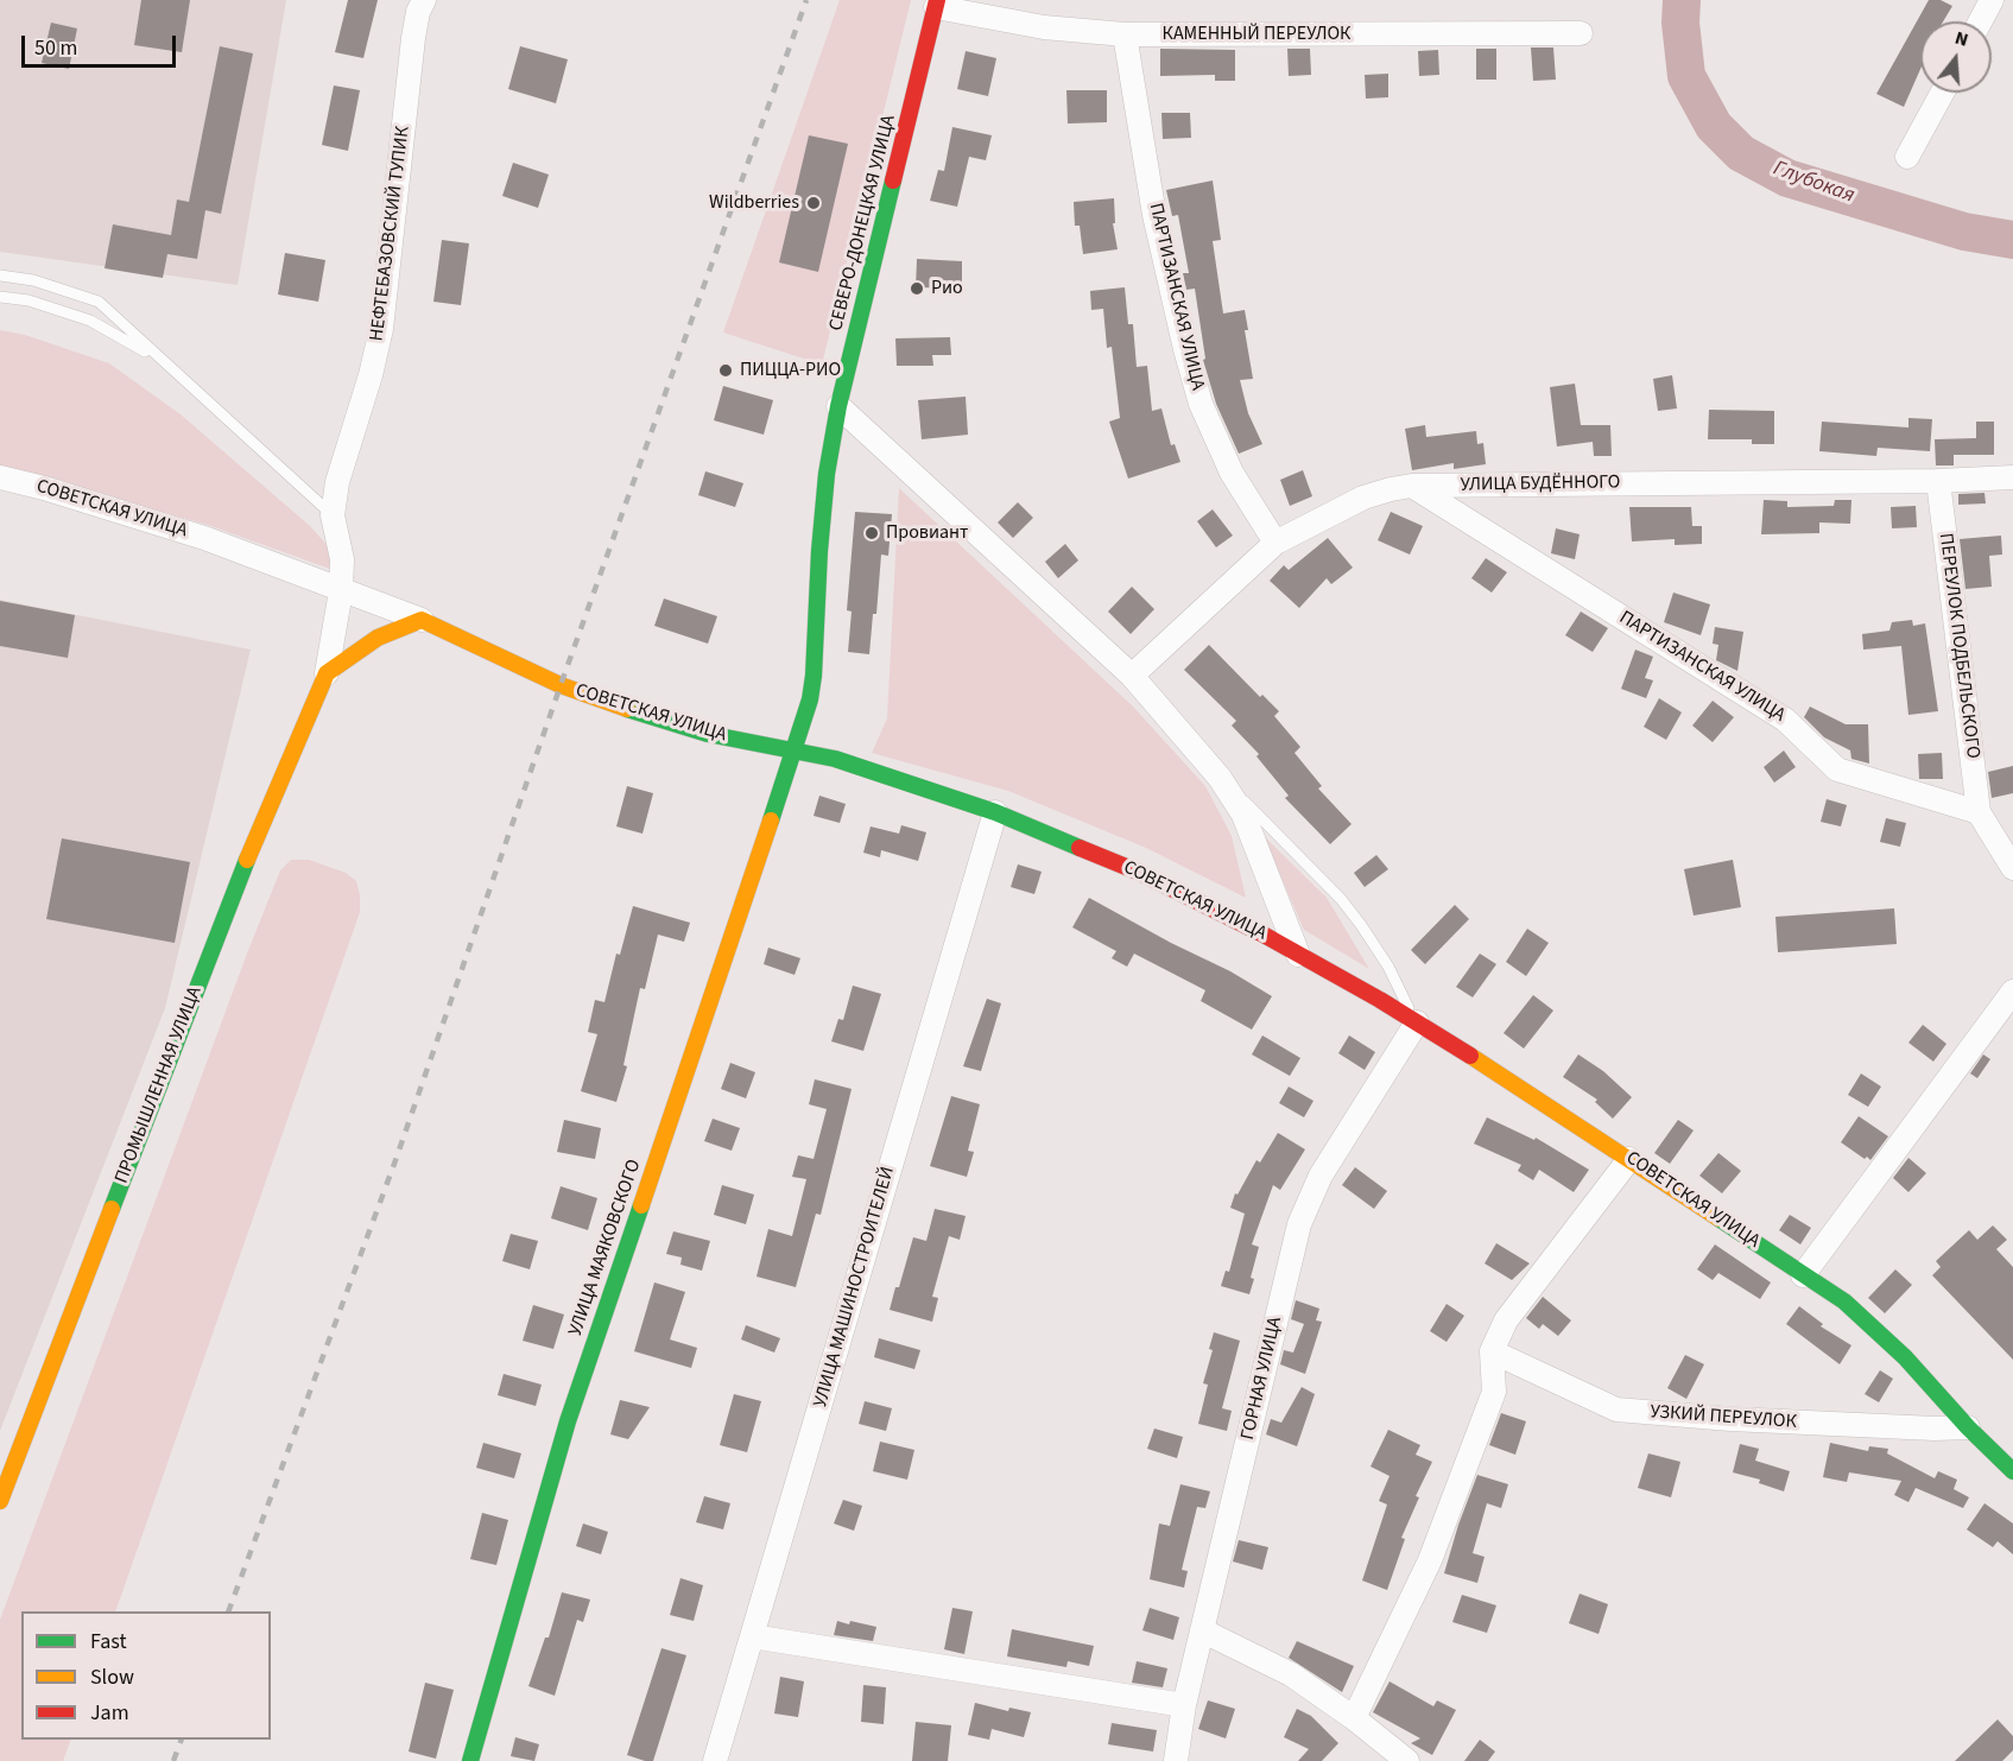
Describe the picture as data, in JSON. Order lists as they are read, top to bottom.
{
  "streets": {
    "main road": [
      "СЕВЕРО-ДОНЕЦКАЯ УЛИЦА",
      "СОВЕТСКАЯ УЛИЦА",
      "ПРОМЫШЛЕННАЯ УЛИЦА",
      "УЛИЦА МАЯКОВСКОГО"
    ],
    "street": [
      "КАМЕННЫЙ ПЕРЕУЛОК",
      "НЕФТЕБАЗОВСКИЙ ТУПИК",
      "ПАРТИЗАНСКАЯ УЛИЦА",
      "УЛИЦА БУДЁННОГО",
      "ПЕРЕУЛОК ПОДБЕЛЬСКОГО",
      "УЛИЦА МАШИНОСТРОИТЕЛЕЙ",
      "ГОРНАЯ УЛИЦА",
      "УЗКИЙ ПЕРЕУЛОК"
    ]
  },
  "crossings": [
    ["КАМЕННЫЙ ПЕРЕУЛОК", "СЕВЕРО-ДОНЕЦКАЯ УЛИЦА"],
    ["КАМЕННЫЙ ПЕРЕУЛОК", "ПАРТИЗАНСКАЯ УЛИЦА"],
    ["СЕВЕРО-ДОНЕЦКАЯ УЛИЦА", "СОВЕТСКАЯ УЛИЦА"],
    ["СЕВЕРО-ДОНЕЦКАЯ УЛИЦА", "УЛИЦА МАЯКОВСКОГО"],
    ["НЕФТЕБАЗОВСКИЙ ТУПИК", "СОВЕТСКАЯ УЛИЦА"],
    ["НЕФТЕБАЗОВСКИЙ ТУПИК", "ПРОМЫШЛЕННАЯ УЛИЦА"],
    ["ПАРТИЗАНСКАЯ УЛИЦА", "УЛИЦА БУДЁННОГО"],
    ["ПАРТИЗАНСКАЯ УЛИЦА", "ПЕРЕУЛОК ПОДБЕЛЬСКОГО"],
    ["УЛИЦА БУДЁННОГО", "СОВЕТСКАЯ УЛИЦА"],
    ["УЛИЦА БУДЁННОГО", "ПЕРЕУЛОК ПОДБЕЛЬСКОГО"],
    ["СОВЕТСКАЯ УЛИЦА", "ПРОМЫШЛЕННАЯ УЛИЦА"],
    ["СОВЕТСКАЯ УЛИЦА", "УЛИЦА МАЯКОВСКОГО"],
    ["СОВЕТСКАЯ УЛИЦА", "УЛИЦА МАШИНОСТРОИТЕЛЕЙ"],
    ["СОВЕТСКАЯ УЛИЦА", "ГОРНАЯ УЛИЦА"],
    ["СОВЕТСКАЯ УЛИЦА", "УЗКИЙ ПЕРЕУЛОК"]
  ],
  "water": ["Глубокая"],
  "places": [
    "Wildberries",
    "Рио",
    "ПИЦЦА-РИО",
    "Провиант"
  ],
  "legend": ["Fast", "Slow", "Jam"],
  "scale_bar": "50 m",
  "north": "top"
}
